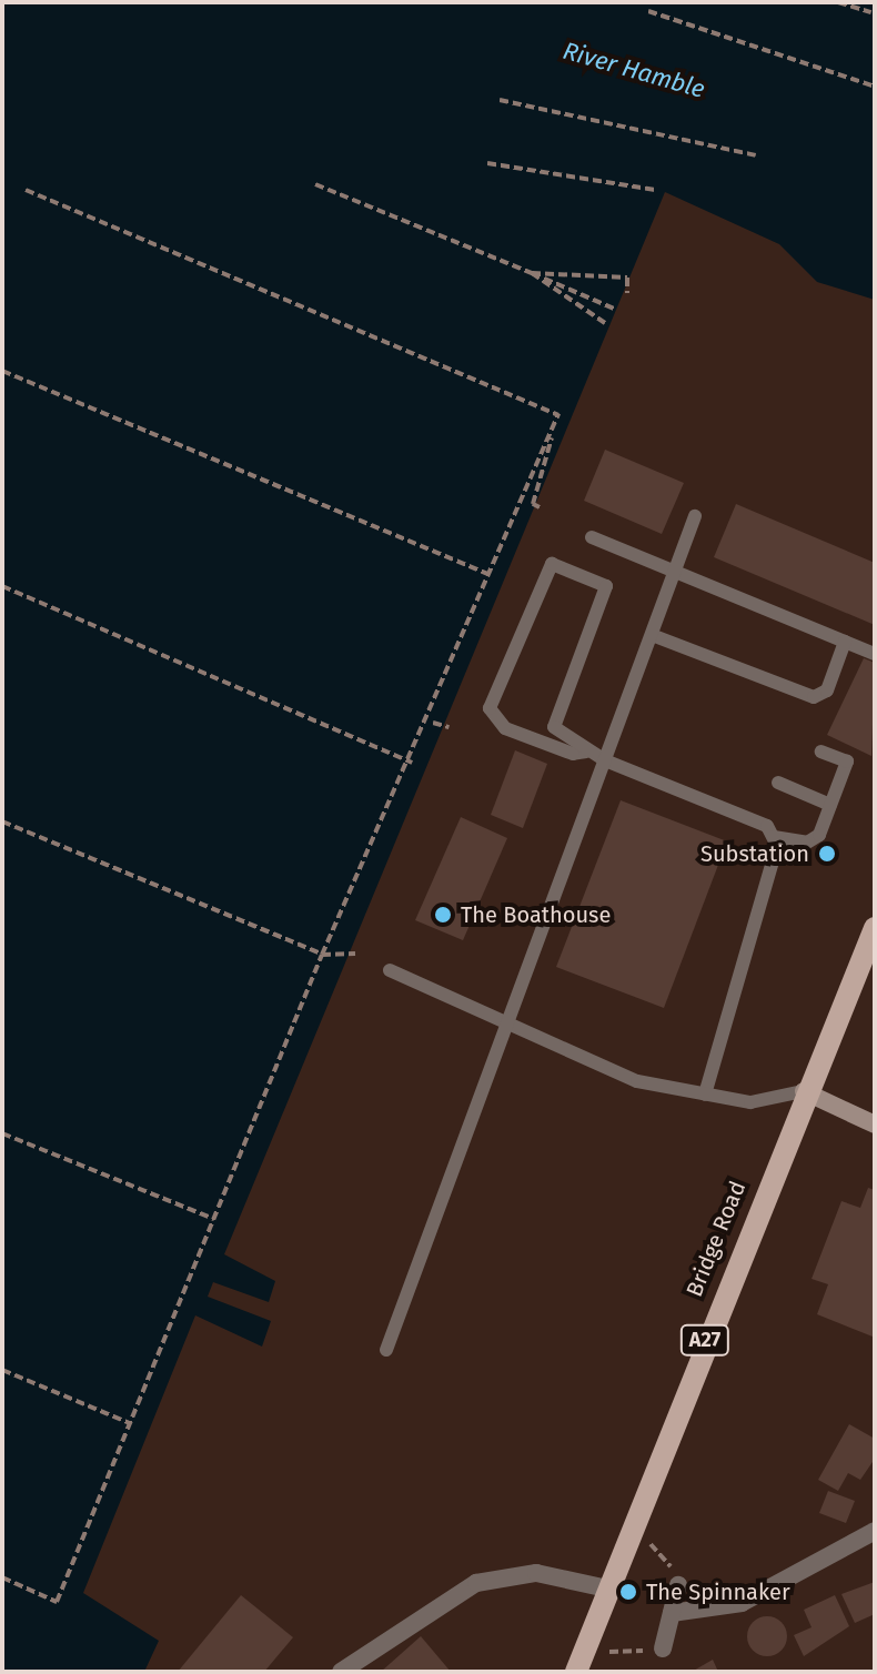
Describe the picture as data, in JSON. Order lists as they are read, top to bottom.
{
  "streets": {
    "main road": ["Bridge Road", "A27"]
  },
  "water": ["River Hamble"],
  "places": ["Substation", "The Boathouse", "The Spinnaker"]
}
